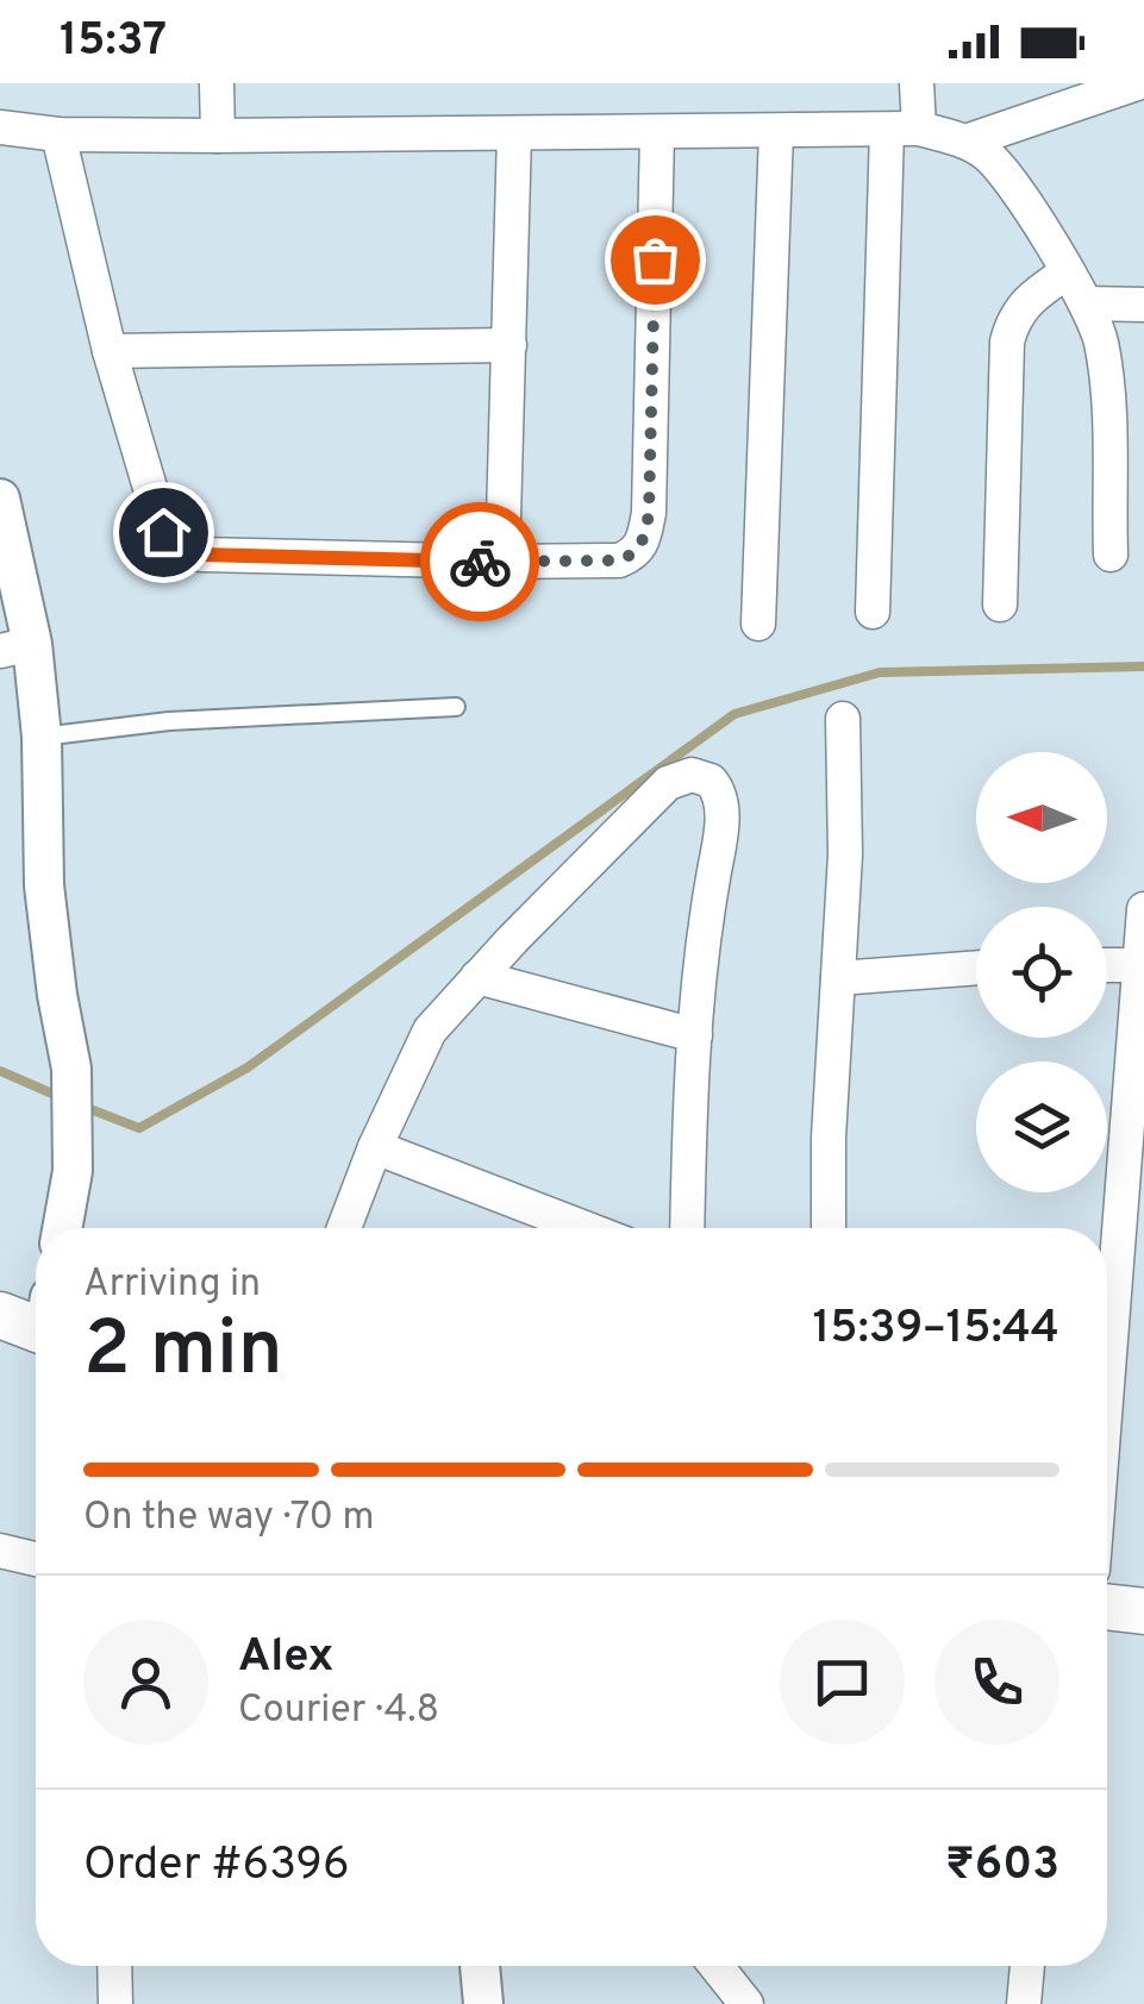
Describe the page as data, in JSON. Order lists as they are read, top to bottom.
{
  "north": "left",
  "page": {
    "status": "15:37",
    "heading": ["2 min", "Arriving in", "15:39–15:44"],
    "panel": [
      "Alex",
      "Courier · 4.8",
      "Order #6396",
      "₹603"
    ],
    "bar": "On the way · 70 m"
  }
}
